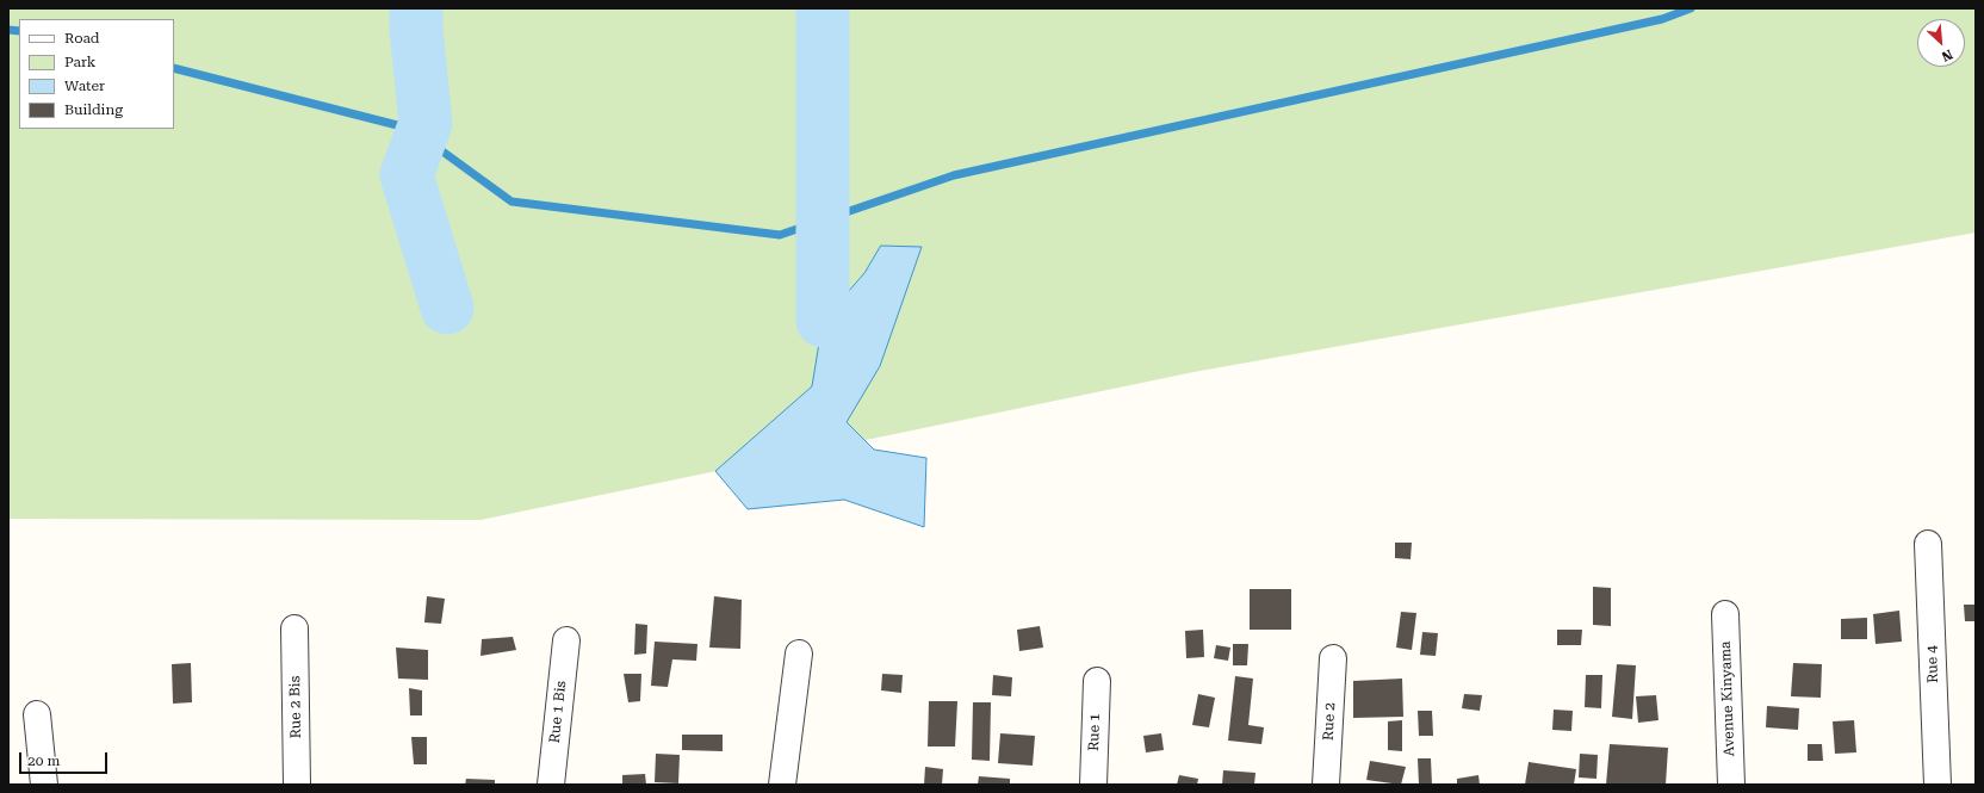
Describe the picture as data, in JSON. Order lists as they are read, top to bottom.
{
  "streets": {
    "street": [
      "Rue 4",
      "Avenue Kinyama",
      "Rue 2 Bis",
      "Rue 1 Bis",
      "Rue 2",
      "Rue 1"
    ]
  },
  "legend": [
    "Road",
    "Park",
    "Water",
    "Building"
  ],
  "scale_bar": "20 m",
  "north": "bottom right"
}
